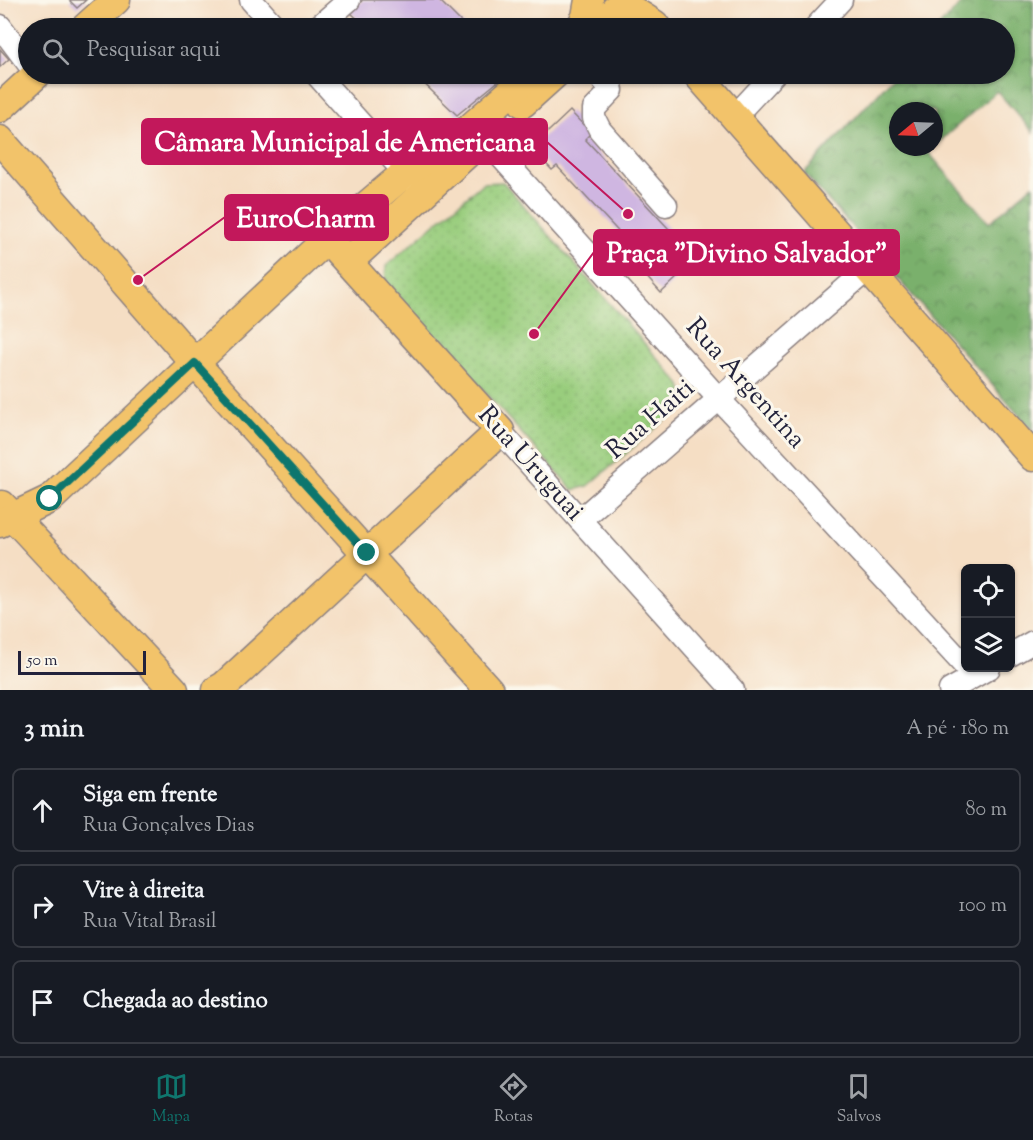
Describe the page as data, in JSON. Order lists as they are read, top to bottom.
{
  "streets": {
    "main road": ["Rua Uruguai"],
    "street": ["Rua Argentina", "Rua Haiti"]
  },
  "crossings": [
    ["Rua Argentina", "Rua Haiti"],
    ["Rua Haiti", "Rua Uruguai"]
  ],
  "places": ["Câmara Municipal de Americana", "EuroCharm", "Praça \"Divino Salvador\""],
  "scale_bar": "50 m",
  "north": "left",
  "page": {
    "search": "Pesquisar aqui",
    "scale": "50 m",
    "heading": ["3 min", "A pé · 180 m"],
    "list": [
      ["Siga em frente", "Rua Gonçalves Dias", "80 m"],
      ["Vire à direita", "Rua Vital Brasil", "100 m"],
      "Chegada ao destino"
    ],
    "nav": ["Mapa", "Rotas", "Salvos"]
  }
}
